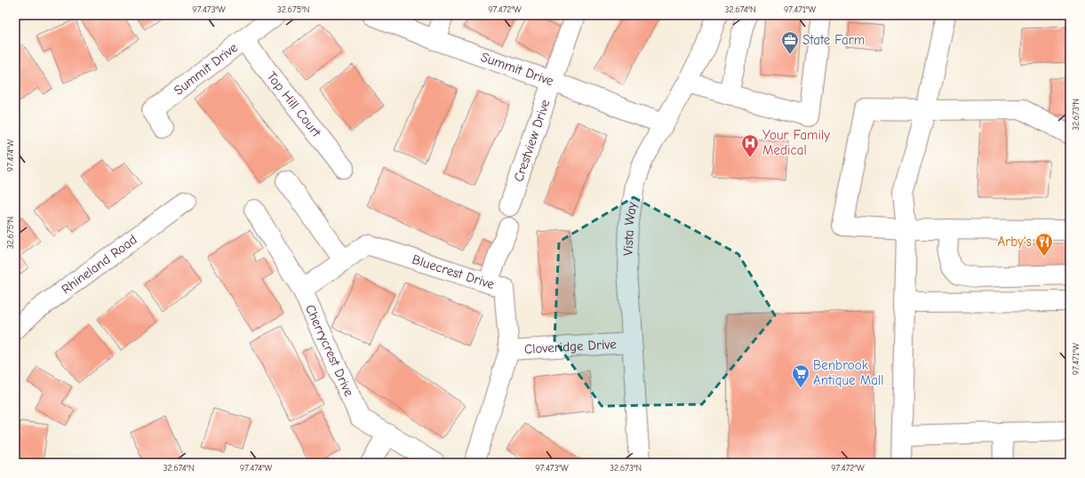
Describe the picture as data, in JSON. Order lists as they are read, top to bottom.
{
  "streets": {
    "street": [
      "Summit Drive",
      "Top Hill Court",
      "Crestview Drive",
      "Vista Way",
      "Rhineland Road",
      "Bluecrest Drive",
      "Cloveridge Drive",
      "Cherrycrest Drive"
    ]
  },
  "crossings": [
    ["Summit Drive", "Top Hill Court"],
    ["Summit Drive", "Crestview Drive"],
    ["Summit Drive", "Vista Way"],
    ["Vista Way", "Cloveridge Drive"],
    ["Bluecrest Drive", "Cloveridge Drive"],
    ["Bluecrest Drive", "Cherrycrest Drive"]
  ],
  "places": {
    "office": ["State Farm"],
    "hospital": ["Your Family Medical"],
    "restaurant": ["Arby's"],
    "supermarket": ["Benbrook Antique Mall"]
  },
  "coordinates": [
    "97.473°W",
    "32.675°N",
    "97.472°W",
    "32.674°N",
    "97.471°W",
    "32.673°N",
    "97.474°W"
  ]
}
